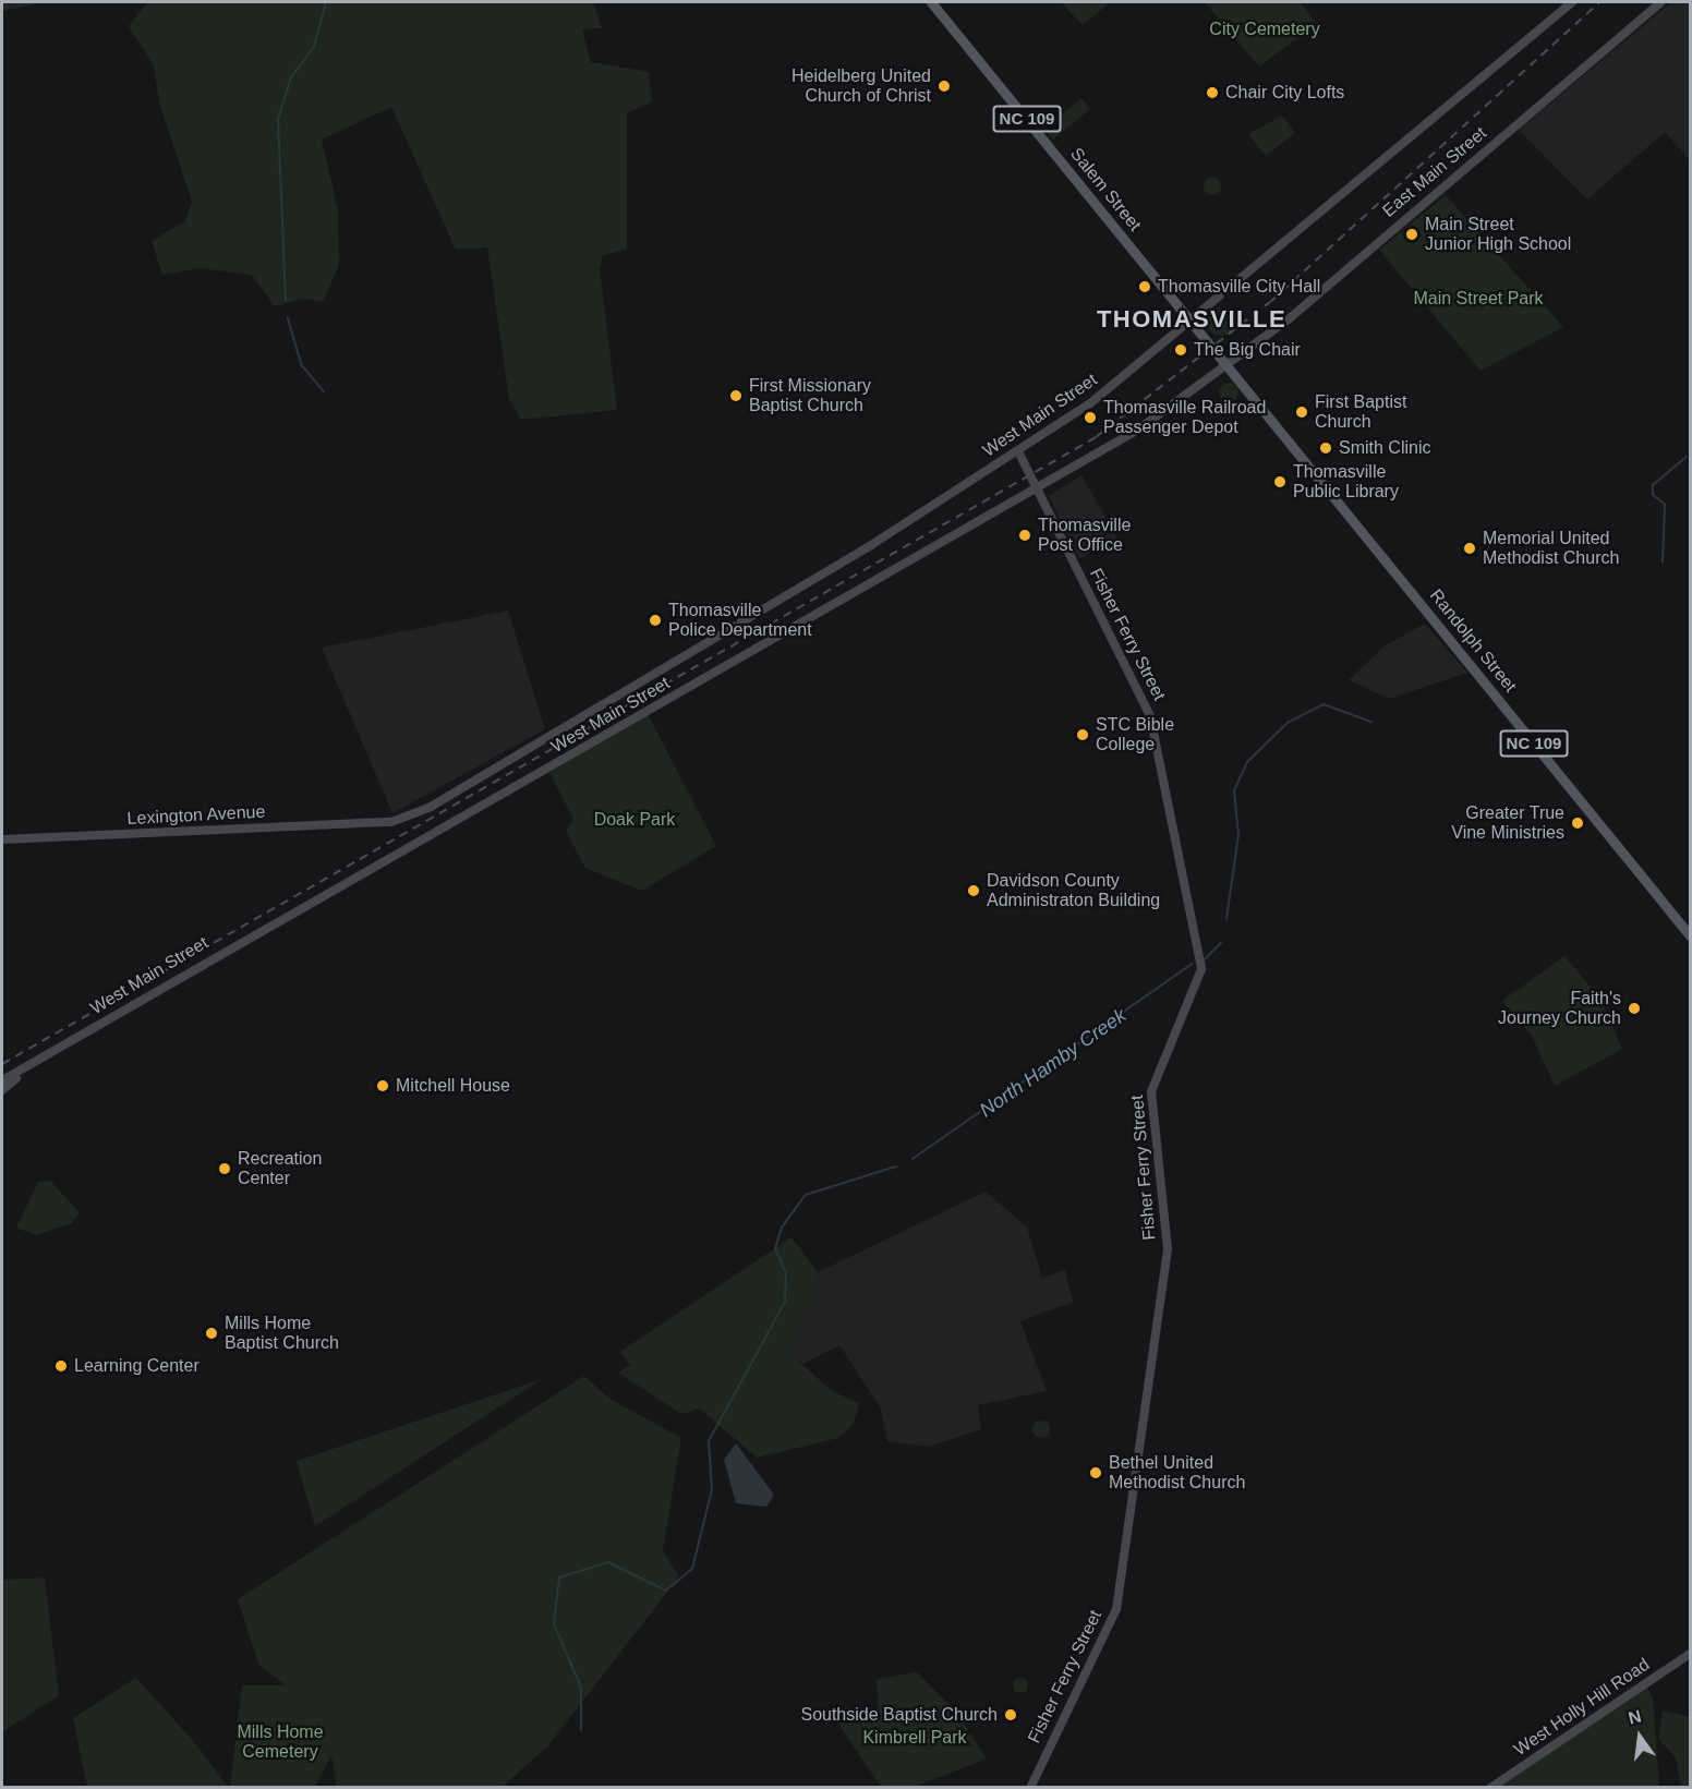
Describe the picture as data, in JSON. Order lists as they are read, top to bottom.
{
  "streets": {
    "main road": ["NC 109", "Salem Street", "Randolph Street"],
    "street": [
      "East Main Street",
      "West Main Street",
      "Fisher Ferry Street",
      "Lexington Avenue",
      "West Holly Hill Road"
    ]
  },
  "crossings": [
    ["East Main Street", "Salem Street"],
    ["East Main Street", "West Main Street"],
    ["East Main Street", "Randolph Street"],
    ["Salem Street", "West Main Street"],
    ["Salem Street", "Randolph Street"],
    ["West Main Street", "Fisher Ferry Street"],
    ["West Main Street", "Randolph Street"],
    ["West Main Street", "Lexington Avenue"]
  ],
  "districts": ["THOMASVILLE"],
  "water": ["North Hamby Creek"],
  "parks": [
    "City Cemetery",
    "Main Street Park",
    "Doak Park",
    "Mills Home Cemetery",
    "Kimbrell Park"
  ],
  "places": [
    "Heidelberg United Church of Christ",
    "Chair City Lofts",
    "Main Street Junior High School",
    "Thomasville City Hall",
    "The Big Chair",
    "First Missionary Baptist Church",
    "First Baptist Church",
    "Thomasville Railroad Passenger Depot",
    "Smith Clinic",
    "Thomasville Public Library",
    "Thomasville Post Office",
    "Memorial United Methodist Church",
    "Thomasville Police Department",
    "STC Bible College",
    "Greater True Vine Ministries",
    "Davidson County Administraton Building",
    "Faith's Journey Church",
    "Mitchell House",
    "Recreation Center",
    "Mills Home Baptist Church",
    "Learning Center",
    "Bethel United Methodist Church",
    "Southside Baptist Church"
  ],
  "north": "top"
}
